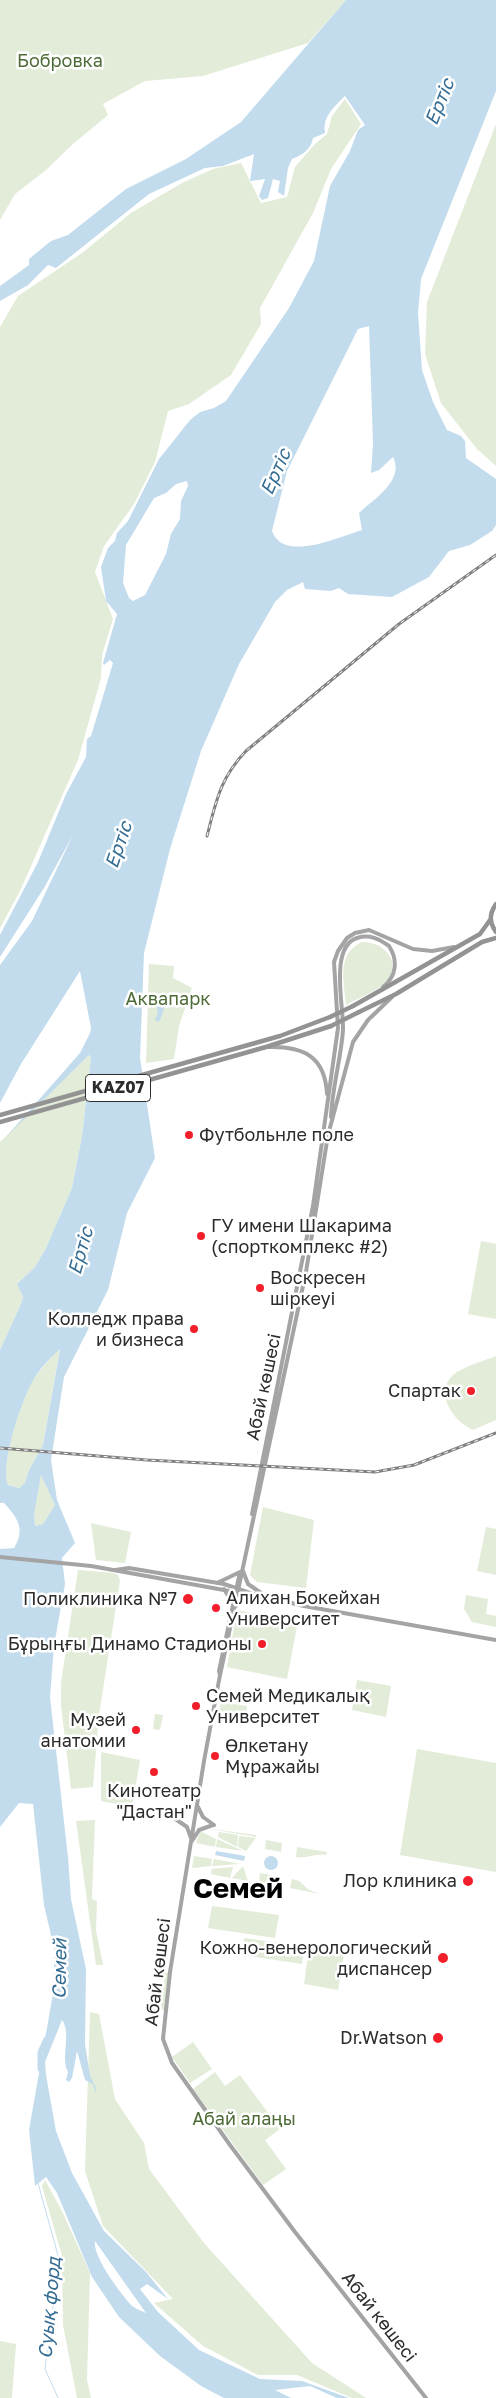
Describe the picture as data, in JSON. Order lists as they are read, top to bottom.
{
  "streets": {
    "highway": ["KAZ07"],
    "main road": ["Абай көшесі"]
  },
  "districts": ["Семей"],
  "water": ["Ертіс", "Семей", "Суық форд"],
  "parks": ["Бобровка", "Аквапарк", "Абай алаңы"],
  "places": [
    "Футбольнле поле",
    "ГУ имени Шакарима (спорткомплекс #2)",
    "Воскресен шіркеуі",
    "Колледж права и бизнеса",
    "Спартак",
    "Поликлиника №7",
    "Алихан Бокейхан Университет",
    "Бұрыңғы Динамо Стадионы",
    "Семей Медикалық Университет",
    "Музей анатомии",
    "Өлкетану Мұражайы",
    "Кинотеатр \"Дастан\"",
    "Лор клиника",
    "Кожно-венерологический диспансер",
    "Dr.Watson"
  ]
}
